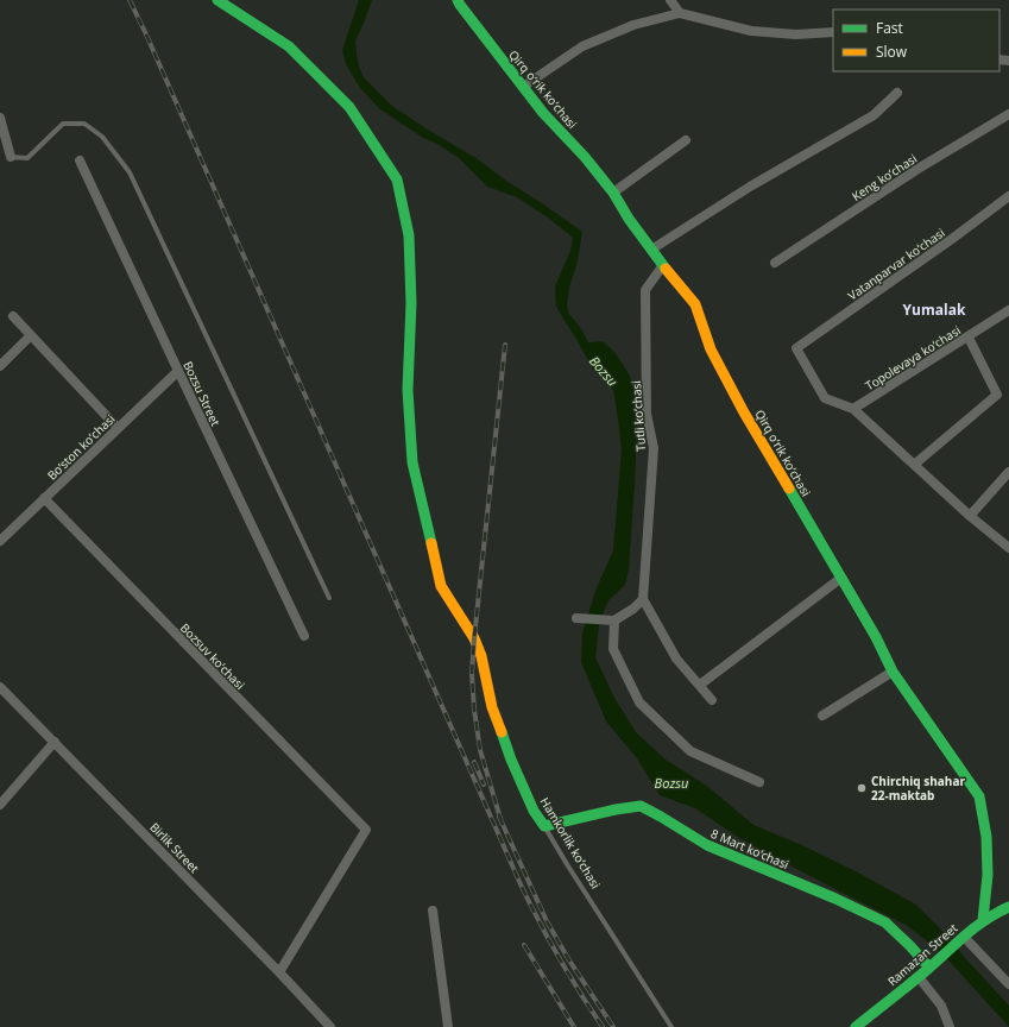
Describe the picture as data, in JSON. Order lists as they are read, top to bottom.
{
  "streets": {
    "street": [
      "Qirq o‘rik ko‘chasi",
      "Keng ko‘chasi",
      "Vatanparvar ko‘chasi",
      "Topolevaya ko‘chasi",
      "Bozsu Street",
      "Tutli ko‘chasi",
      "Bo‘ston ko‘chasi",
      "Bozsuv ko‘chasi",
      "Hamkorlik ko‘chasi",
      "Birlik Street",
      "8 Mart ko‘chasi",
      "Ramazan Street"
    ]
  },
  "crossings": [
    ["Qirq o‘rik ko‘chasi", "Tutli ko‘chasi"],
    ["Qirq o‘rik ko‘chasi", "Ramazan Street"],
    ["Vatanparvar ko‘chasi", "Topolevaya ko‘chasi"],
    ["Bozsu Street", "Bo‘ston ko‘chasi"],
    ["Bo‘ston ko‘chasi", "Bozsuv ko‘chasi"],
    ["Bozsuv ko‘chasi", "Birlik Street"],
    ["Hamkorlik ko‘chasi", "8 Mart ko‘chasi"],
    ["8 Mart ko‘chasi", "Ramazan Street"]
  ],
  "districts": ["Yumalak"],
  "water": ["Bozsu"],
  "places": ["Chirchiq shahar 22-maktab"],
  "legend": ["Fast", "Slow"]
}
